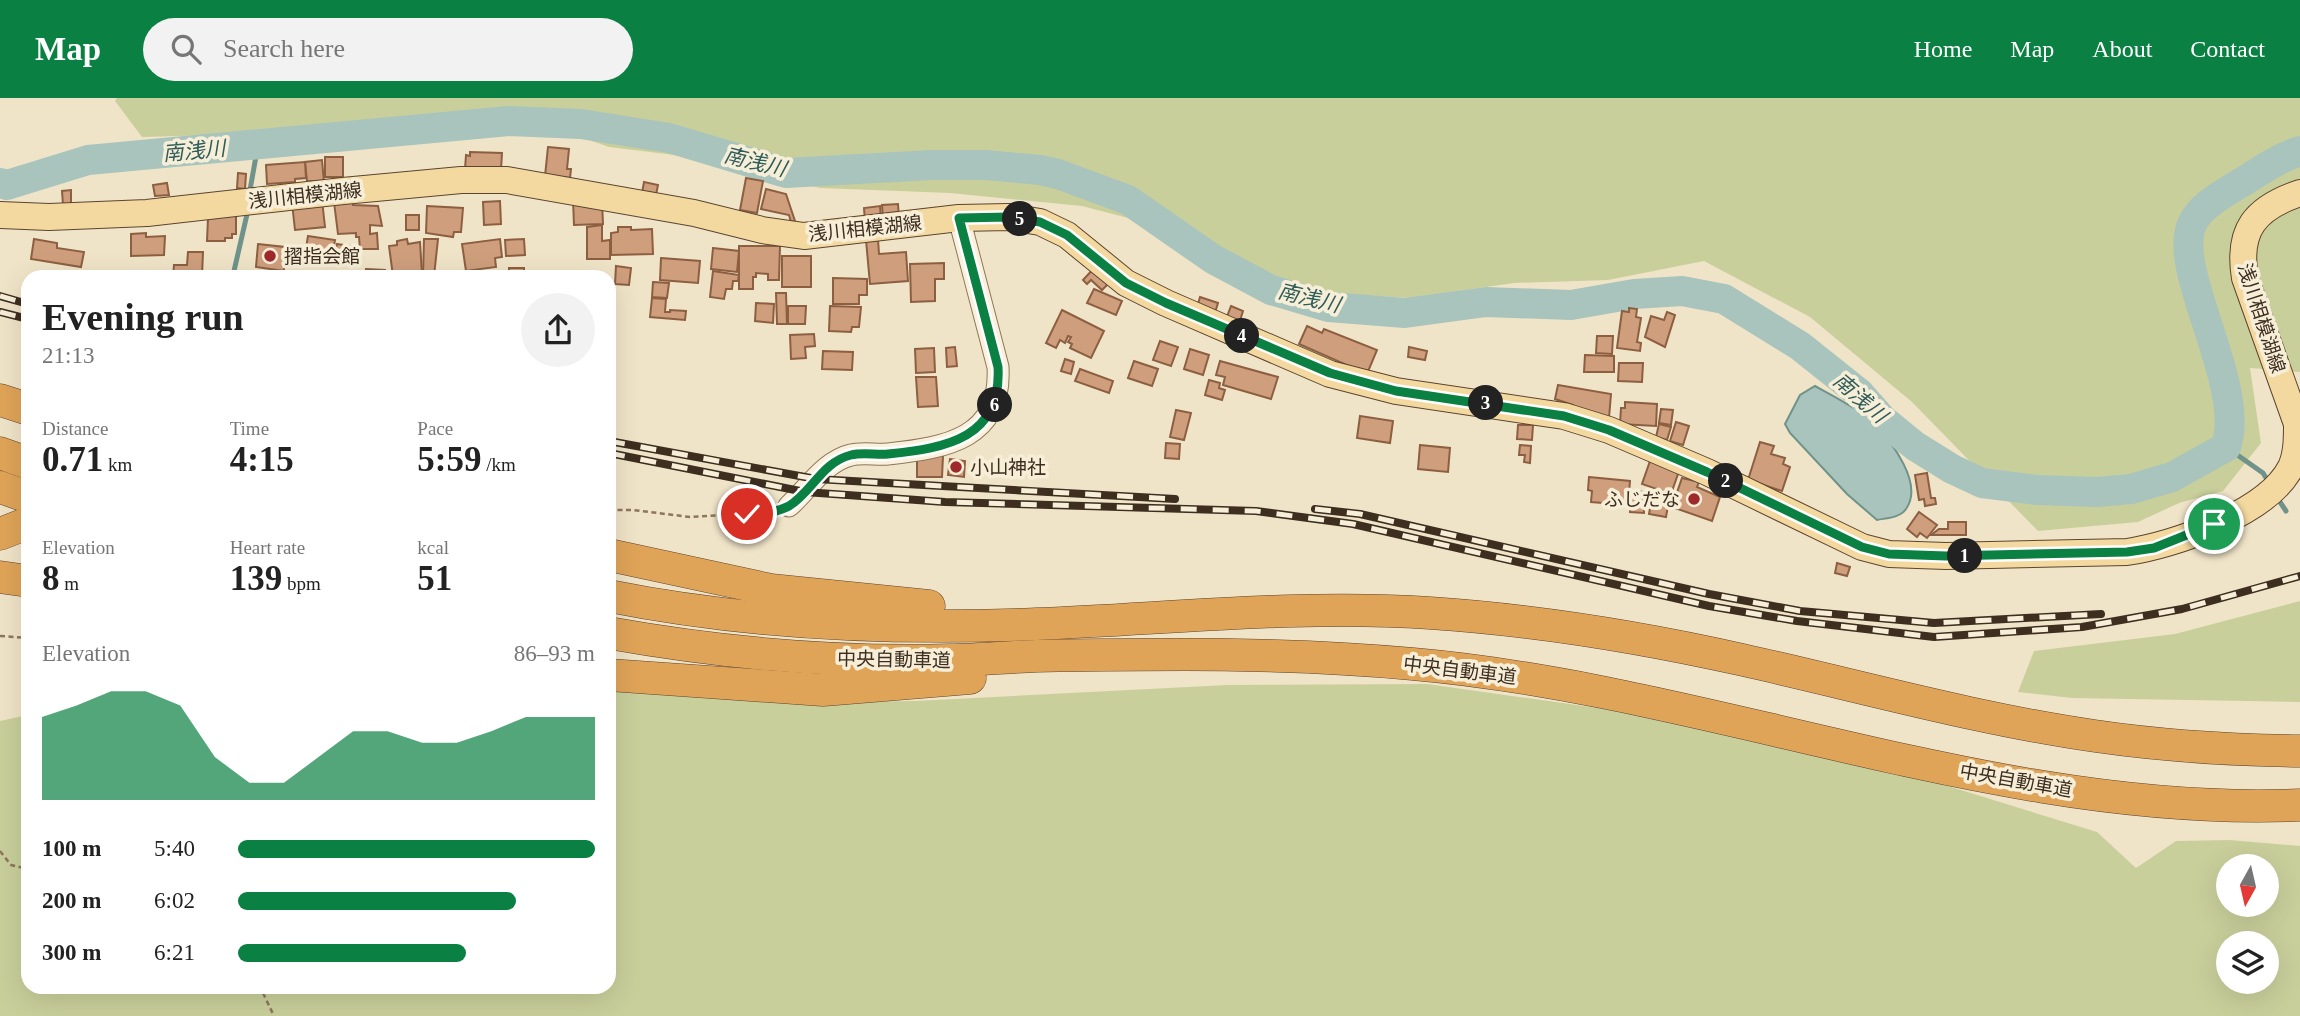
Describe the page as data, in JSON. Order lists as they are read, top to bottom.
{
  "streets": {
    "highway": ["中央自動車道"],
    "main road": ["浅川相模湖線"]
  },
  "water": ["南浅川"],
  "places": ["摺指会館", "小山神社", "ふじだな"],
  "north": "bottom",
  "page": {
    "header": "Map",
    "search": "Search here",
    "nav": [
      "Home",
      "Map",
      "About",
      "Contact"
    ],
    "pins": [
      "5",
      "4",
      "3",
      "6",
      "2",
      "1"
    ],
    "heading": ["Evening run", "21:13"],
    "stats": [
      ["Distance", "0.71 km"],
      ["Time", "4:15"],
      ["Pace", "5:59 /km"],
      ["Elevation", "8 m"],
      ["Heart rate", "139 bpm"],
      ["kcal", "51"]
    ],
    "chart": ["Elevation", "86–93 m"],
    "list": [
      {
        "name": "100 m",
        "note": "5:40"
      },
      {
        "name": "200 m",
        "note": "6:02"
      },
      {
        "name": "300 m",
        "note": "6:21"
      }
    ]
  }
}
